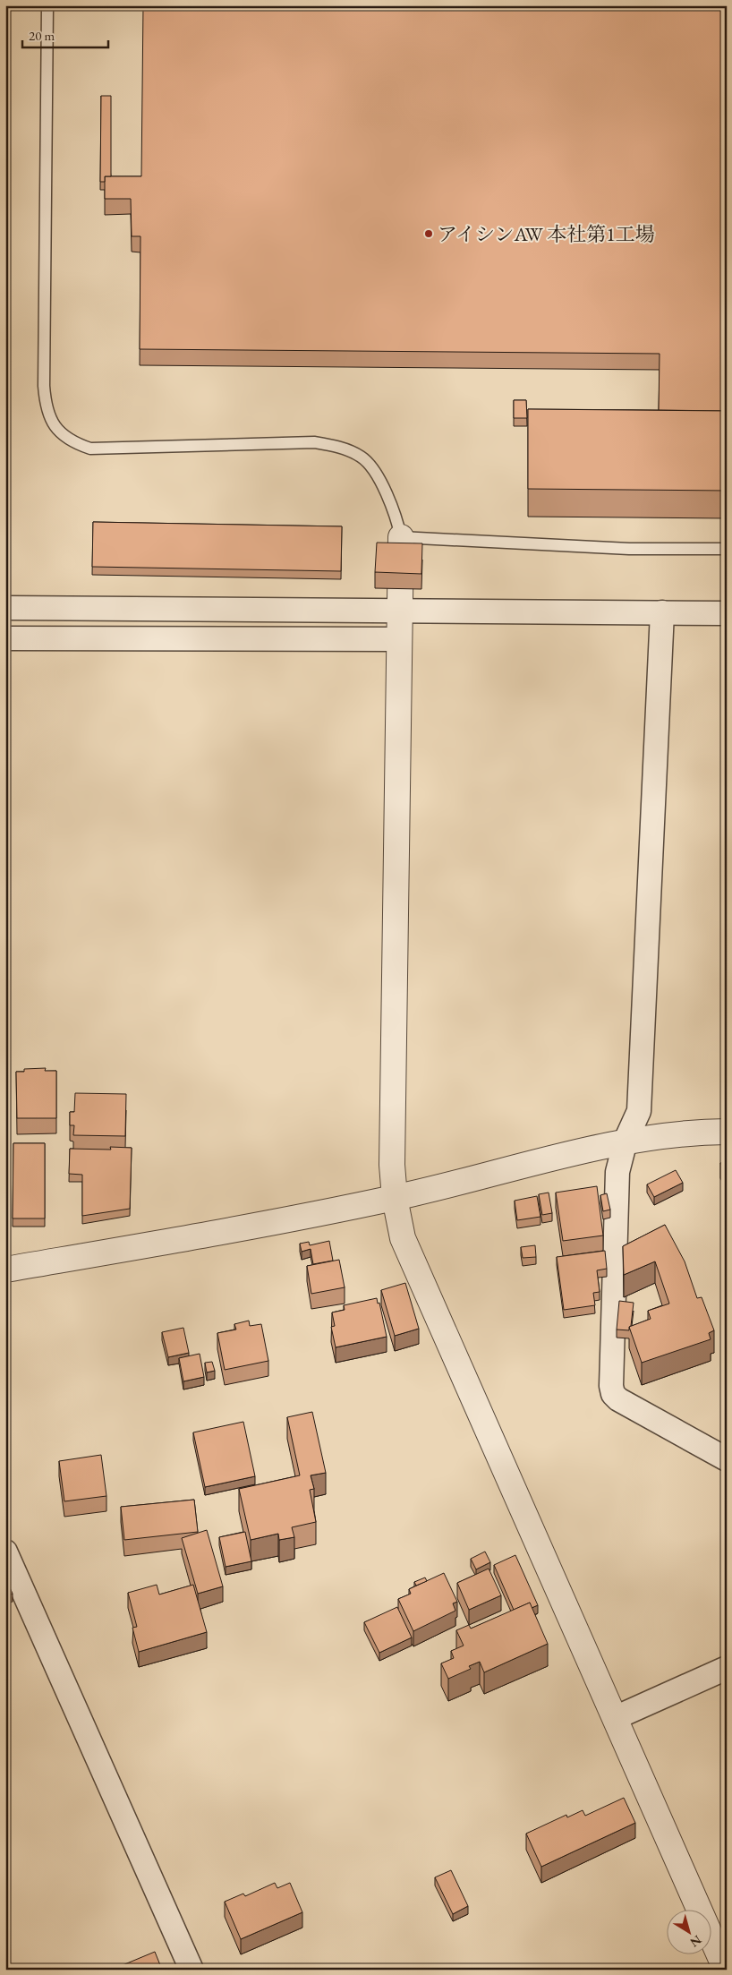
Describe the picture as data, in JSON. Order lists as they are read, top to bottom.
{
  "places": ["アイシンAW 本社第1工場"],
  "scale_bar": "20 m",
  "north": "bottom right"
}
